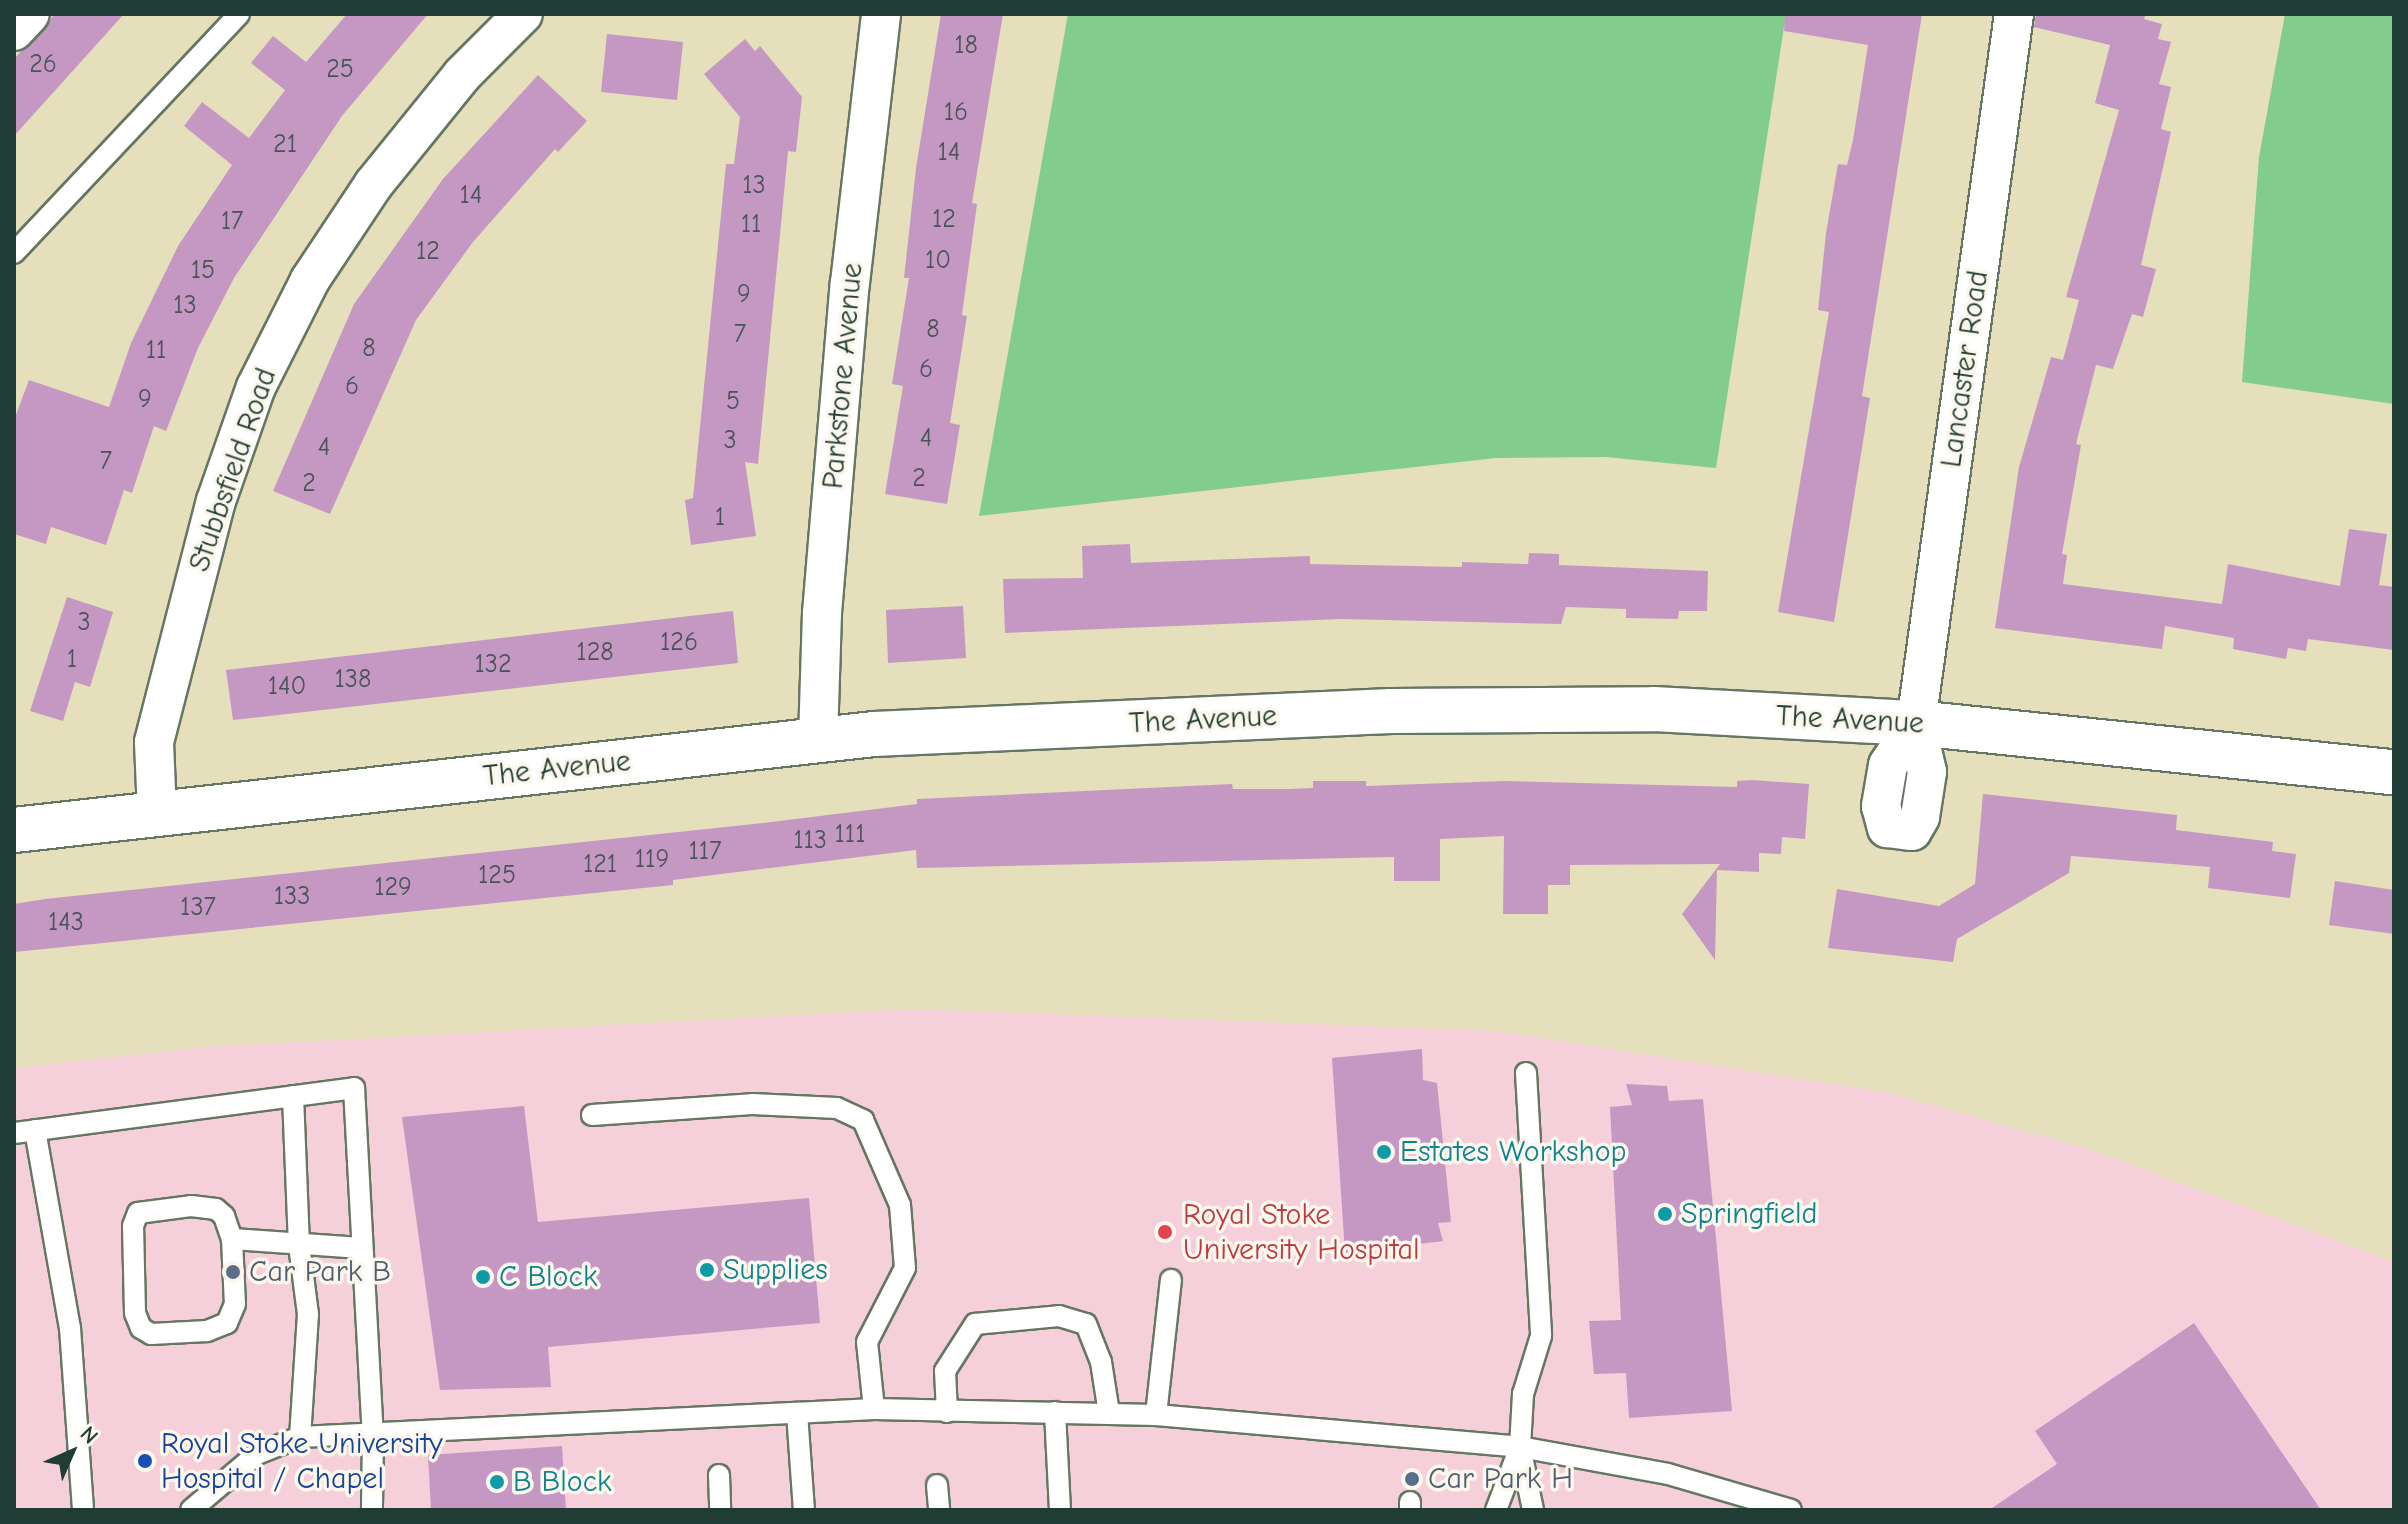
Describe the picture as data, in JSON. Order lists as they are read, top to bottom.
{
  "streets": {
    "street": [
      "Lancaster Road",
      "Parkstone Avenue",
      "Stubbsfield Road",
      "The Avenue"
    ]
  },
  "crossings": [
    ["Lancaster Road", "The Avenue"],
    ["Parkstone Avenue", "The Avenue"],
    ["Stubbsfield Road", "The Avenue"]
  ],
  "places": [
    "Estates Workshop",
    "Springfield",
    "Royal Stoke University Hospital",
    "Supplies",
    "Car Park B",
    "C Block",
    "Royal Stoke University Hospital / Chapel",
    "Car Park H",
    "B Block"
  ],
  "house_numbers": [
    "18",
    "26",
    "25",
    "16",
    "21",
    "14",
    "13",
    "14",
    "12",
    "17",
    "11",
    "12",
    "10",
    "15",
    "9",
    "13",
    "8",
    "7",
    "8",
    "11",
    "6",
    "6",
    "9",
    "5",
    "4",
    "3",
    "4",
    "7",
    "2",
    "2",
    "1",
    "3",
    "126",
    "128",
    "1",
    "132",
    "138",
    "140",
    "111",
    "113",
    "117",
    "119",
    "121",
    "125",
    "129",
    "133",
    "137",
    "143"
  ],
  "north": "top right"
}
